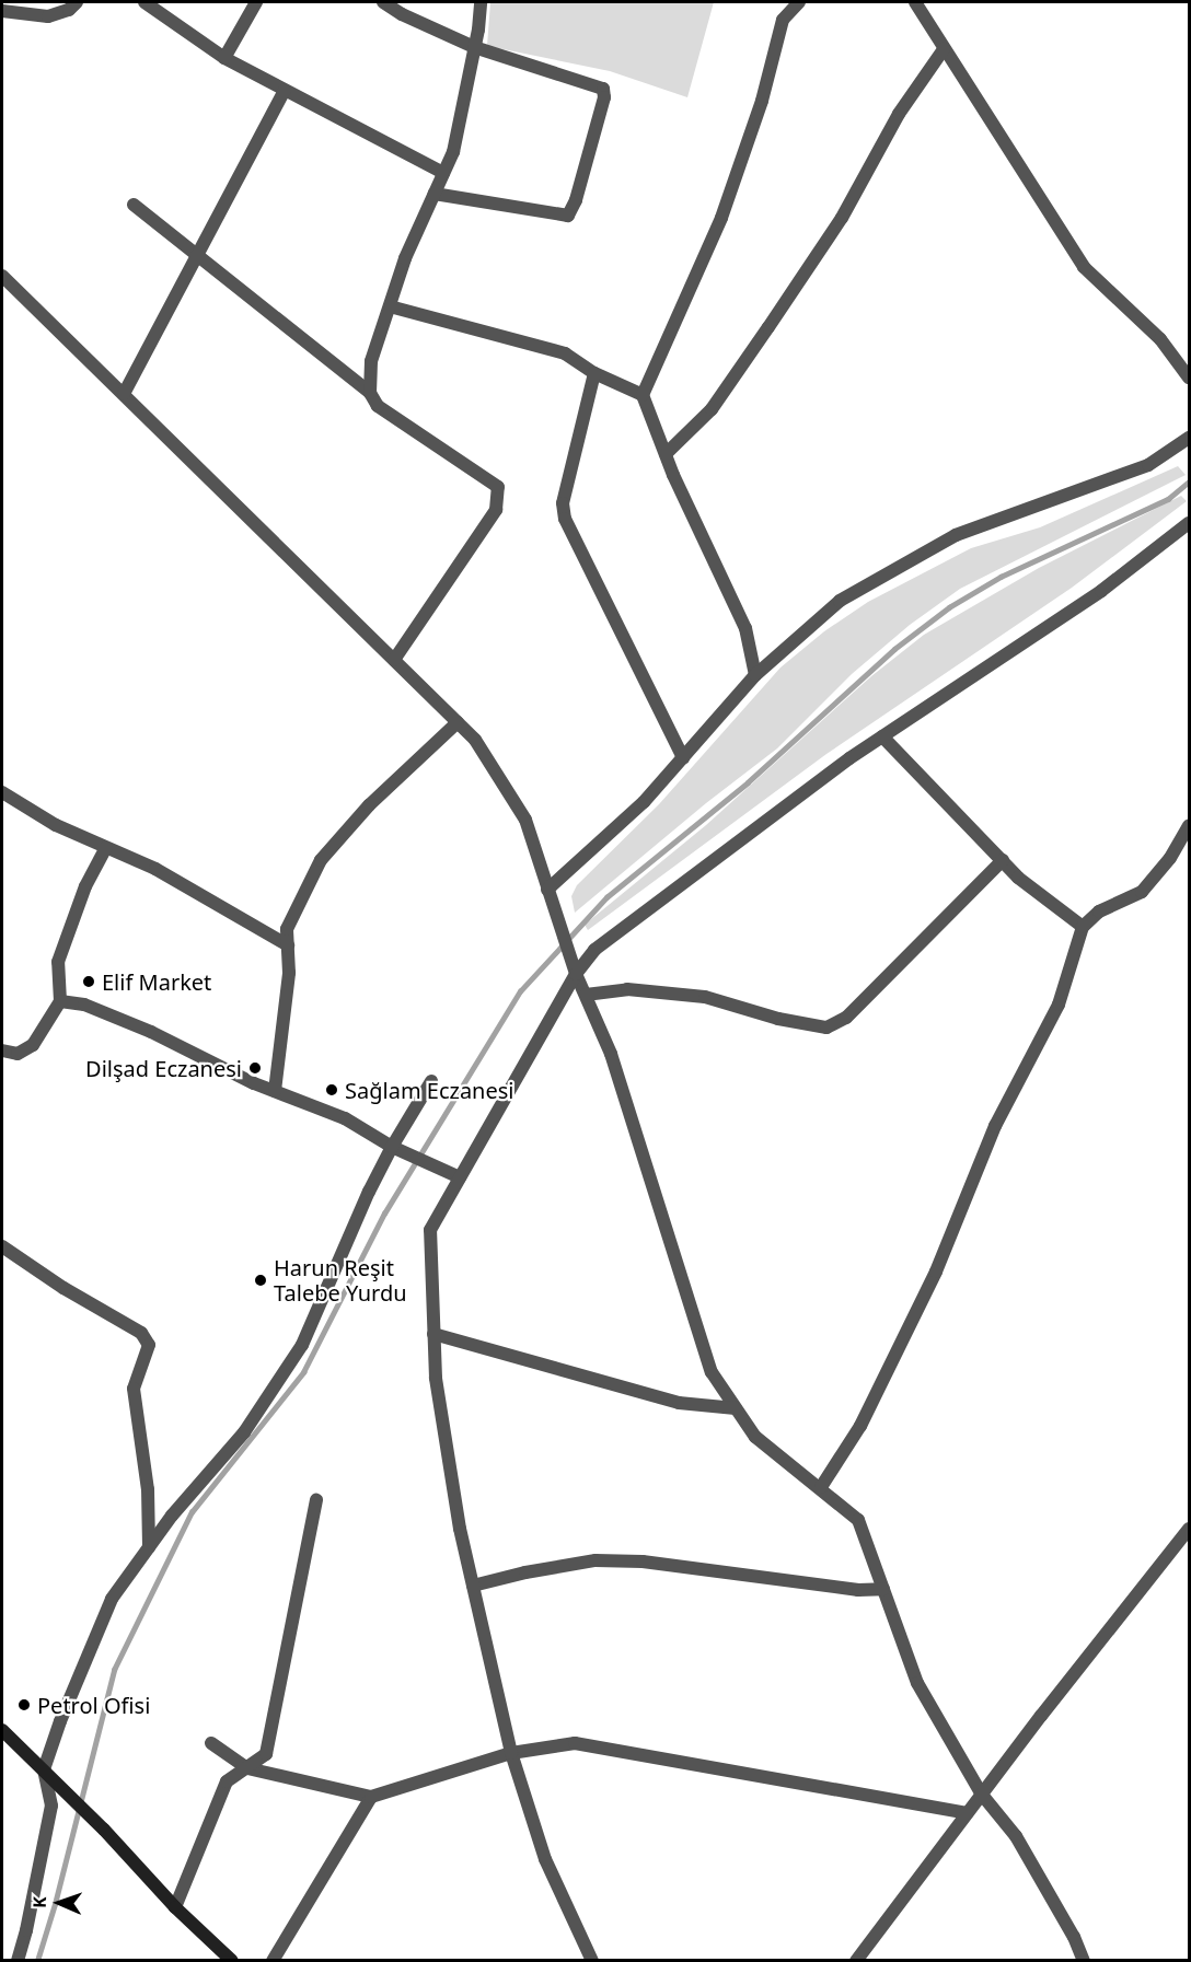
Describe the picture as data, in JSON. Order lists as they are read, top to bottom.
{
  "places": [
    "Elif Market",
    "Dilşad Eczanesi",
    "Sağlam Eczanesi",
    "Harun Reşit Talebe Yurdu",
    "Petrol Ofisi"
  ],
  "north": "left"
}
